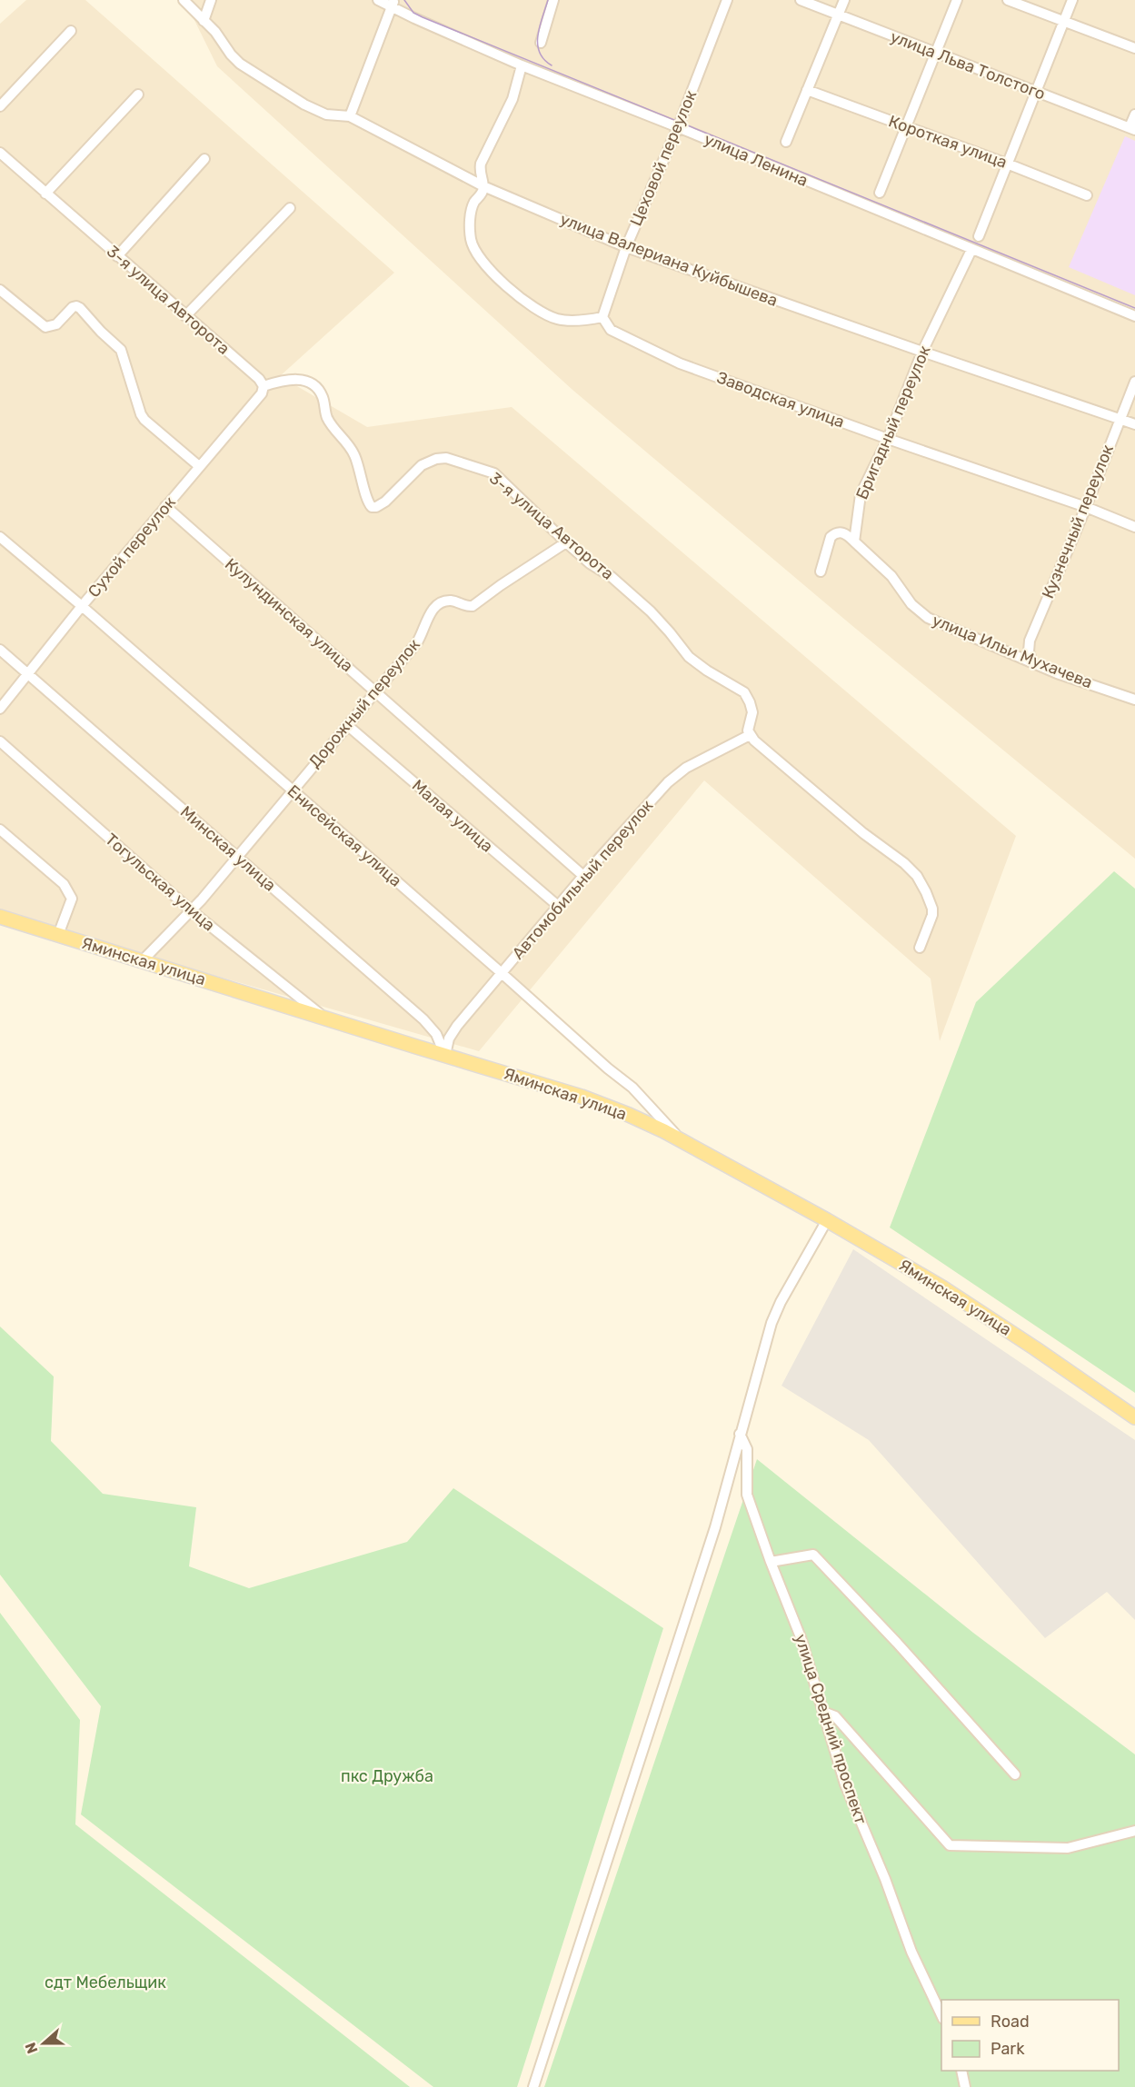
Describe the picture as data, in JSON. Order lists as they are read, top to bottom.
{
  "streets": {
    "main road": ["Яминская улица"],
    "street": [
      "улица Льва Толстого",
      "Короткая улица",
      "Цеховой переулок",
      "улица Ленина",
      "улица Валериана Куйбышева",
      "3-я улица Авторота",
      "Заводская улица",
      "Бригадный переулок",
      "Кузнечный переулок",
      "Сухой переулок",
      "Кулундинская улица",
      "улица Ильи Мухачева",
      "Дорожный переулок",
      "Малая улица",
      "Енисейская улица",
      "Минская улица",
      "Автомобильный переулок",
      "Тогульская улица",
      "улица Средний проспект"
    ]
  },
  "crossings": [
    ["Цеховой переулок", "улица Ленина"],
    ["Цеховой переулок", "улица Валериана Куйбышева"],
    ["Цеховой переулок", "Заводская улица"],
    ["улица Ленина", "Бригадный переулок"],
    ["улица Валериана Куйбышева", "Бригадный переулок"],
    ["улица Валериана Куйбышева", "Кузнечный переулок"],
    ["3-я улица Авторота", "Сухой переулок"],
    ["3-я улица Авторота", "Дорожный переулок"],
    ["3-я улица Авторота", "Автомобильный переулок"],
    ["Заводская улица", "Бригадный переулок"],
    ["Заводская улица", "Кузнечный переулок"],
    ["Бригадный переулок", "улица Ильи Мухачева"],
    ["Кузнечный переулок", "улица Ильи Мухачева"],
    ["Сухой переулок", "Кулундинская улица"],
    ["Сухой переулок", "Енисейская улица"],
    ["Сухой переулок", "Минская улица"],
    ["Кулундинская улица", "Дорожный переулок"],
    ["Кулундинская улица", "Автомобильный переулок"],
    ["Дорожный переулок", "Малая улица"],
    ["Дорожный переулок", "Енисейская улица"],
    ["Дорожный переулок", "Минская улица"],
    ["Дорожный переулок", "Тогульская улица"],
    ["Дорожный переулок", "Яминская улица"],
    ["Малая улица", "Автомобильный переулок"],
    ["Енисейская улица", "Автомобильный переулок"],
    ["Енисейская улица", "Яминская улица"],
    ["Минская улица", "Автомобильный переулок"],
    ["Минская улица", "Яминская улица"],
    ["Автомобильный переулок", "Яминская улица"],
    ["Тогульская улица", "Яминская улица"]
  ],
  "parks": ["пкс Дружба", "сдт Мебельщик"],
  "legend": ["Road", "Park"],
  "north": "left"
}
